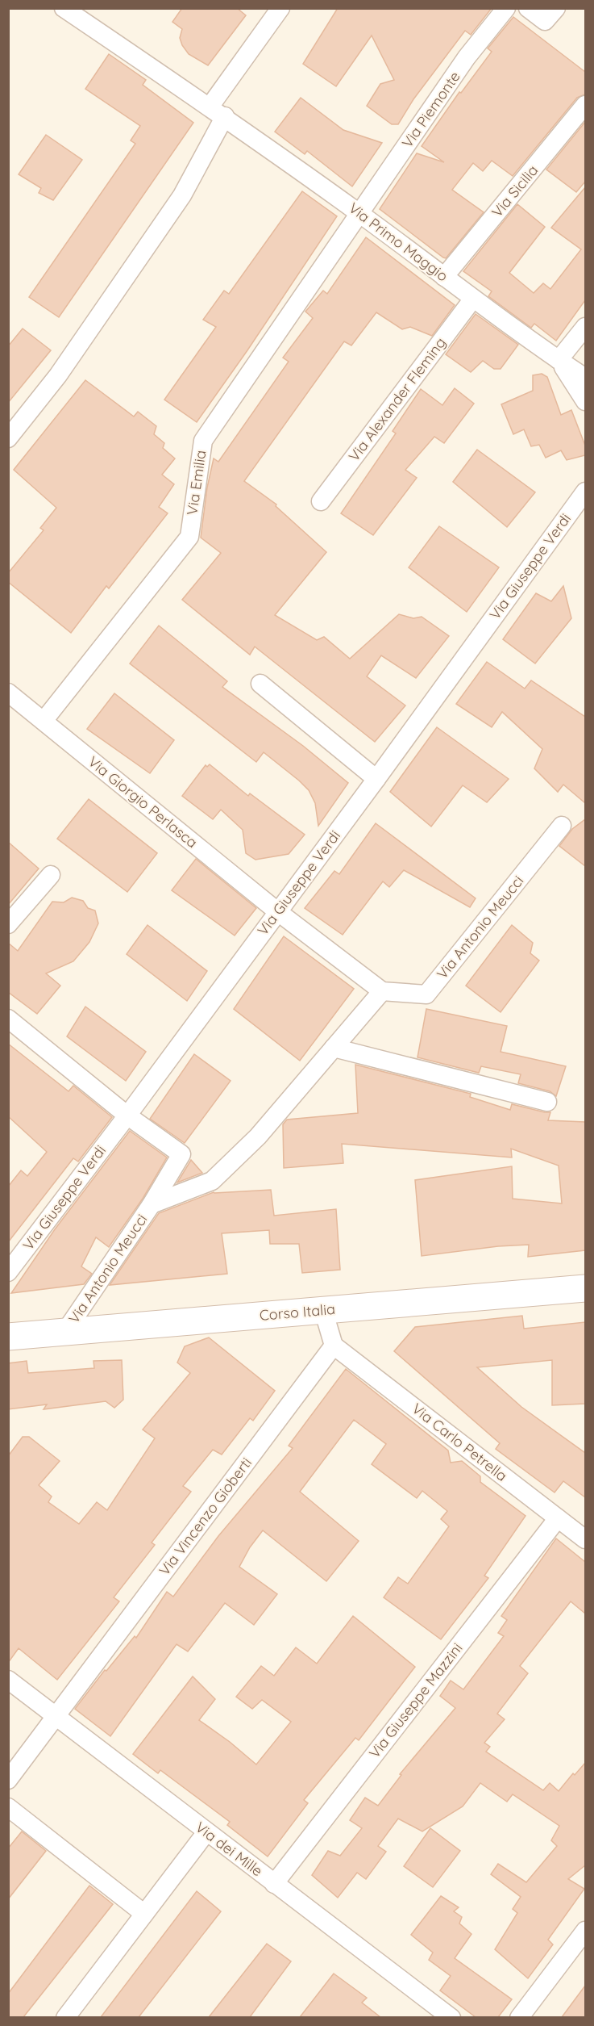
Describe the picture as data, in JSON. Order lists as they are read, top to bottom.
{
  "streets": {
    "main road": ["Corso Italia"],
    "street": [
      "Via Piemonte",
      "Via Sicilia",
      "Via Primo Maggio",
      "Via Alexander Fleming",
      "Via Emilia",
      "Via Giuseppe Verdi",
      "Via Giorgio Perlasca",
      "Via Antonio Meucci",
      "Via Carlo Petrella",
      "Via Vincenzo Gioberti",
      "Via Giuseppe Mazzini",
      "Via dei Mille"
    ]
  },
  "crossings": [
    ["Via Piemonte", "Via Primo Maggio"],
    ["Via Piemonte", "Via Emilia"],
    ["Via Sicilia", "Via Primo Maggio"],
    ["Via Primo Maggio", "Via Alexander Fleming"],
    ["Via Primo Maggio", "Via Emilia"],
    ["Via Emilia", "Via Giorgio Perlasca"],
    ["Via Giuseppe Verdi", "Via Giorgio Perlasca"],
    ["Via Giuseppe Verdi", "Via Antonio Meucci"],
    ["Via Antonio Meucci", "Corso Italia"],
    ["Via Carlo Petrella", "Via Vincenzo Gioberti"],
    ["Via Carlo Petrella", "Via Giuseppe Mazzini"],
    ["Via Vincenzo Gioberti", "Via dei Mille"],
    ["Via Giuseppe Mazzini", "Via dei Mille"]
  ]
}
